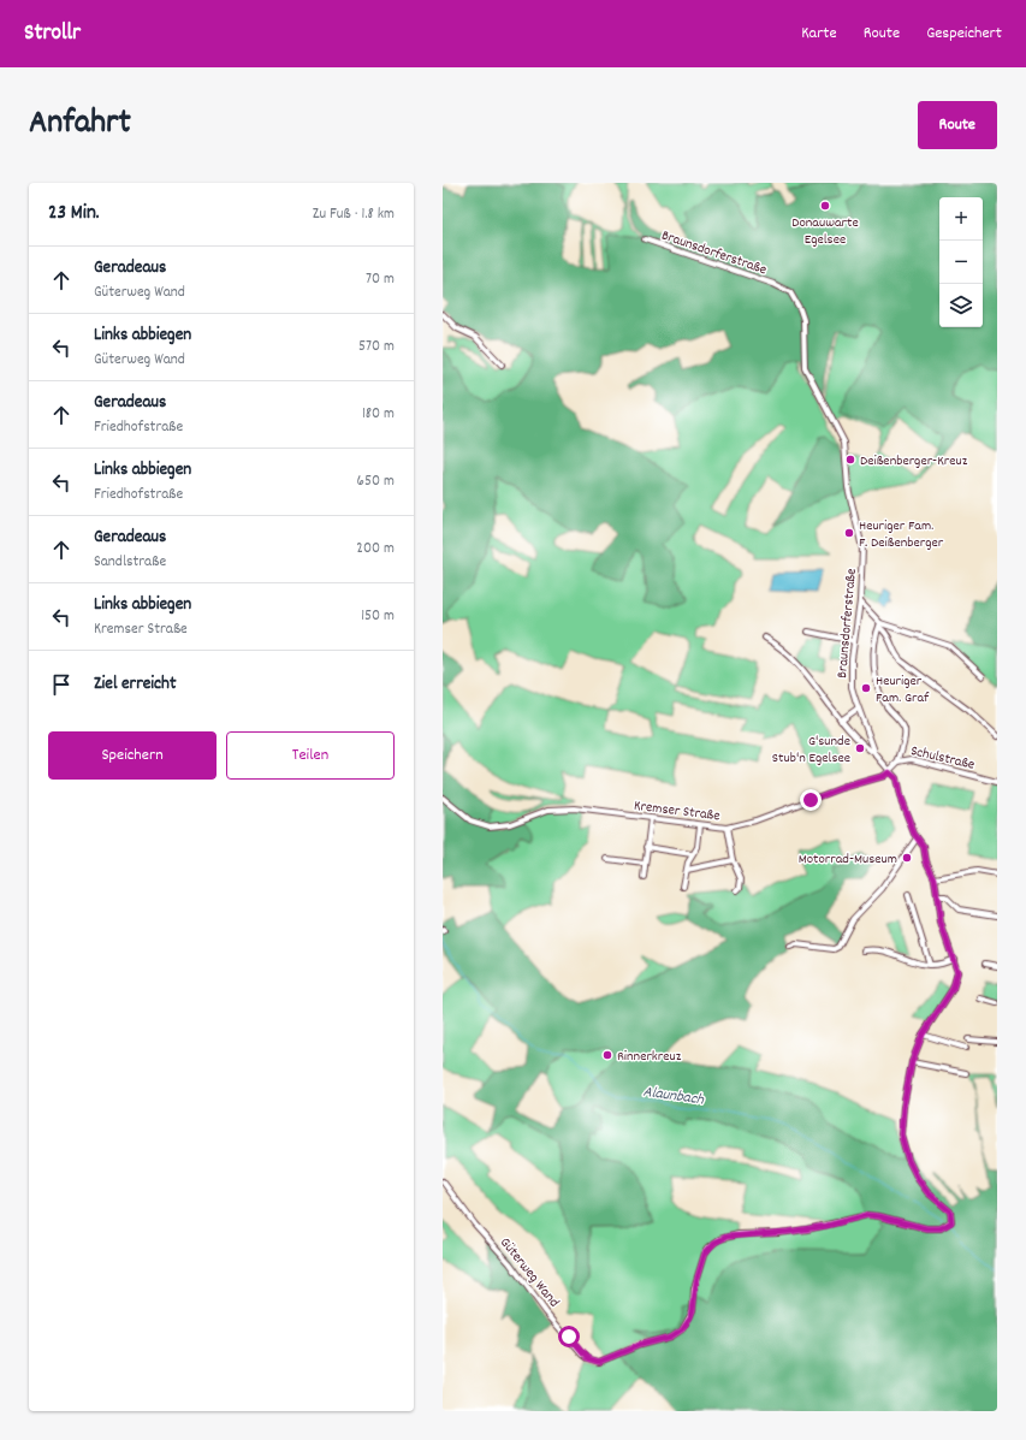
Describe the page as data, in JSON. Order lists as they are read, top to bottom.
{
  "streets": {
    "street": [
      "Braunsdorferstraße",
      "Schulstraße",
      "Kremser Straße",
      "Güterweg Wand"
    ]
  },
  "crossings": [
    ["Braunsdorferstraße", "Schulstraße"],
    ["Braunsdorferstraße", "Kremser Straße"],
    ["Braunsdorferstraße", "Güterweg Wand"],
    ["Schulstraße", "Kremser Straße"]
  ],
  "water": ["Alaunbach"],
  "places": [
    "Donauwarte Egelsee",
    "Deißenberger-Kreuz",
    "Heuriger Fam. F. Deißenberger",
    "Heuriger Fam. Graf",
    "G'sunde Stub'n Egelsee",
    "Motorrad-Museum",
    "Rinnerkreuz"
  ],
  "page": {
    "header": "Strollr",
    "nav": ["Karte", "Route", "Gespeichert"],
    "title": "Anfahrt",
    "buttons": [
      "Route",
      ["Speichern", "Teilen"]
    ],
    "heading": ["23 Min.", "Zu Fuß · 1.8 km"],
    "map_buttons": ["+", "−"],
    "list": [
      ["Geradeaus", "Güterweg Wand", "70 m"],
      ["Links abbiegen", "Güterweg Wand", "570 m"],
      ["Geradeaus", "Friedhofstraße", "180 m"],
      ["Links abbiegen", "Friedhofstraße", "650 m"],
      ["Geradeaus", "Sandlstraße", "200 m"],
      ["Links abbiegen", "Kremser Straße", "150 m"],
      "Ziel erreicht"
    ]
  }
}
